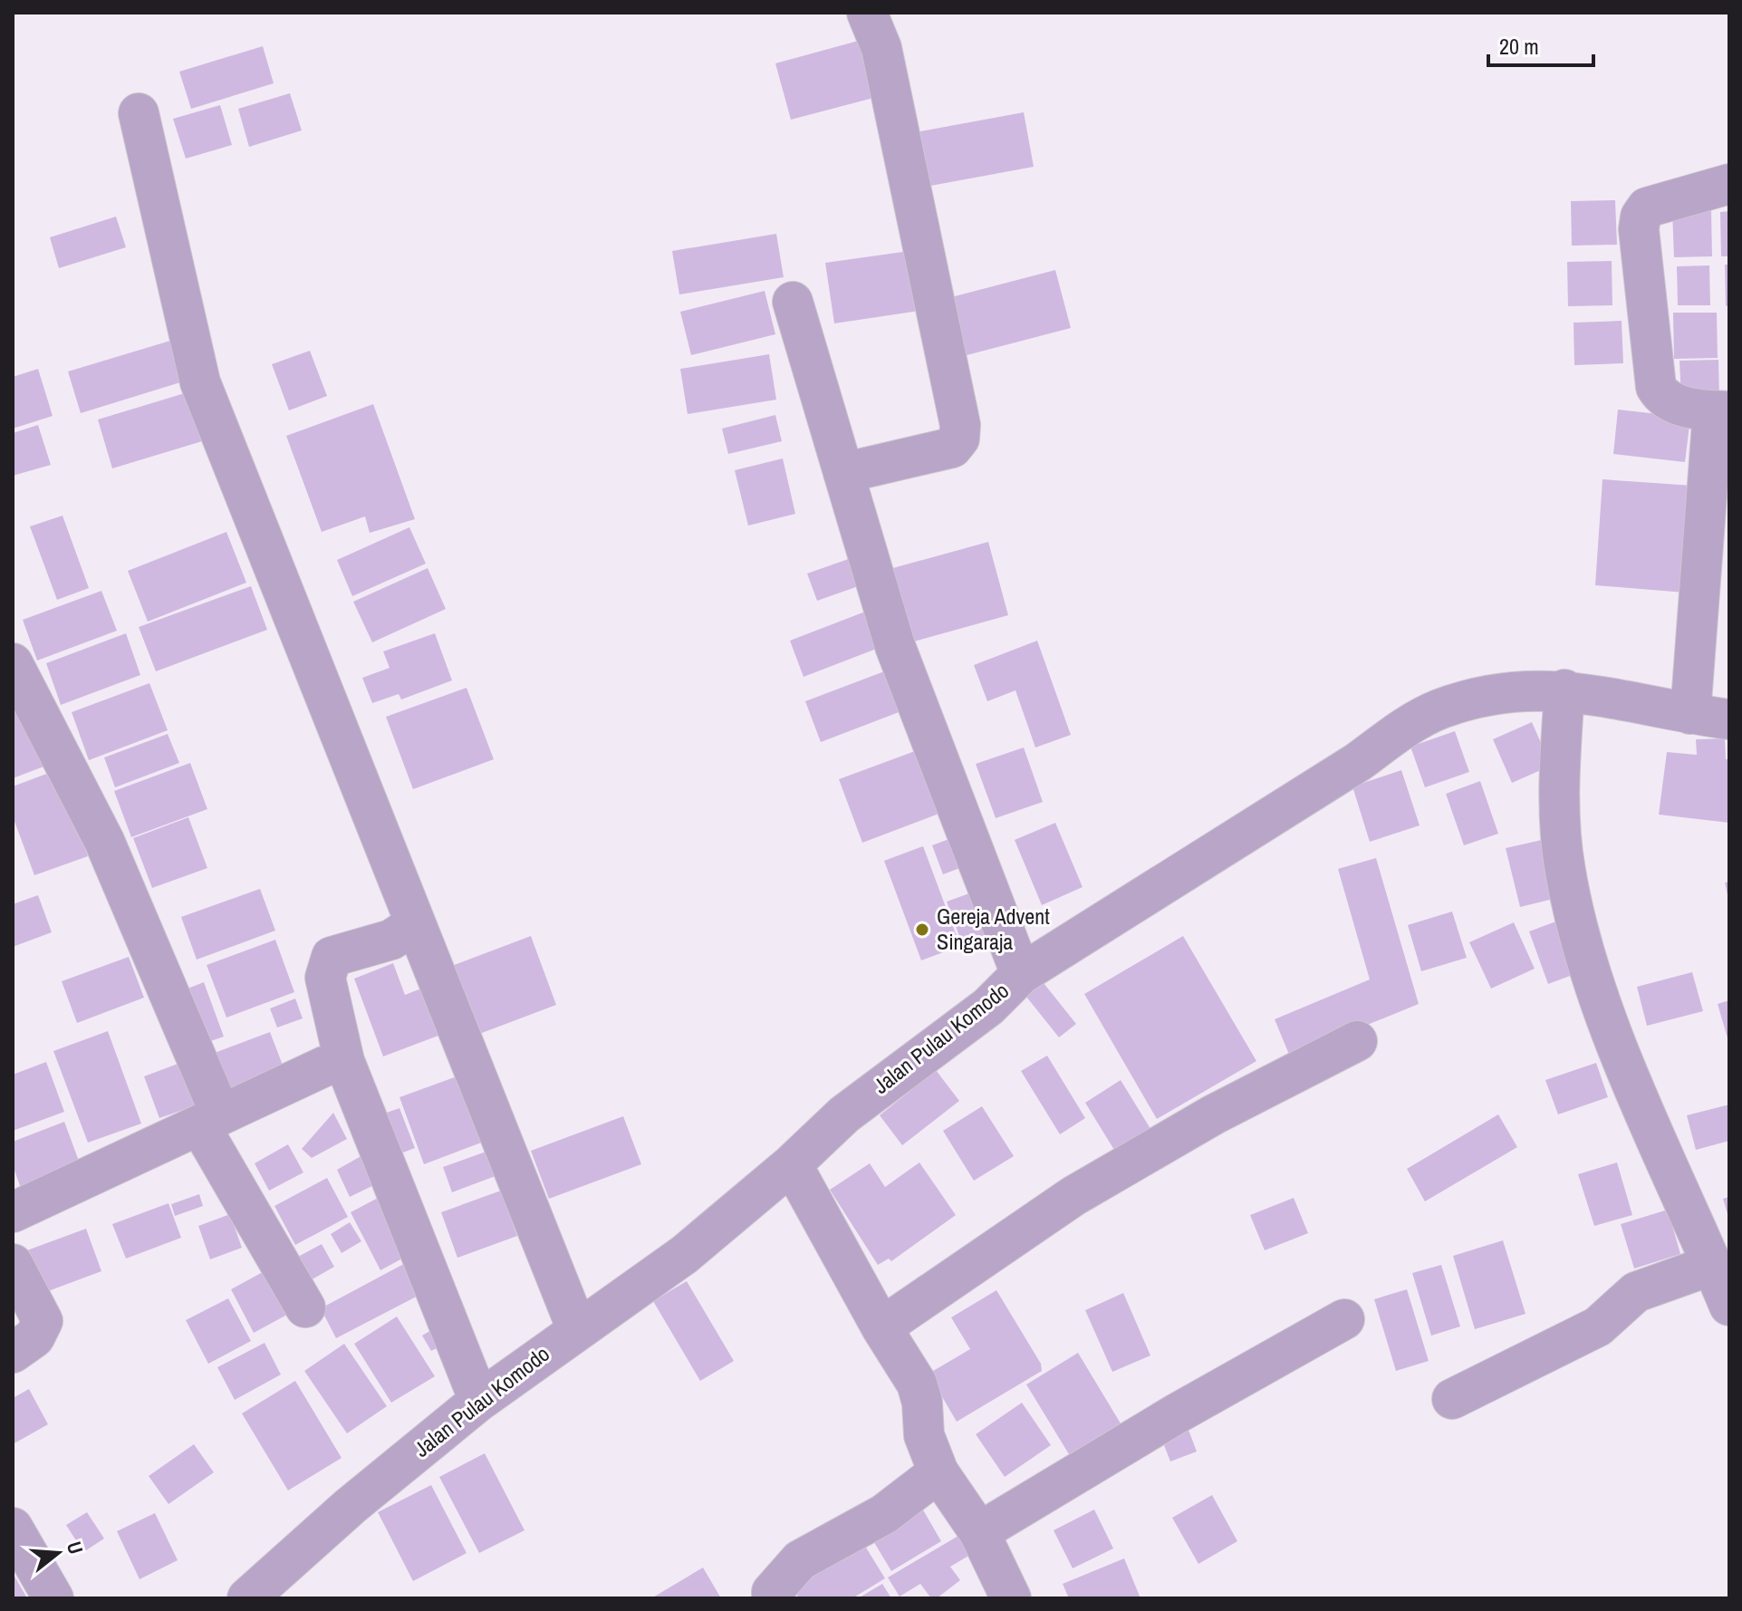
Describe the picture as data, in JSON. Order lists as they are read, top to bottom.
{
  "streets": {
    "street": ["Jalan Pulau Komodo"]
  },
  "places": ["Gereja Advent Singaraja"],
  "scale_bar": "20 m",
  "north": "right"
}
